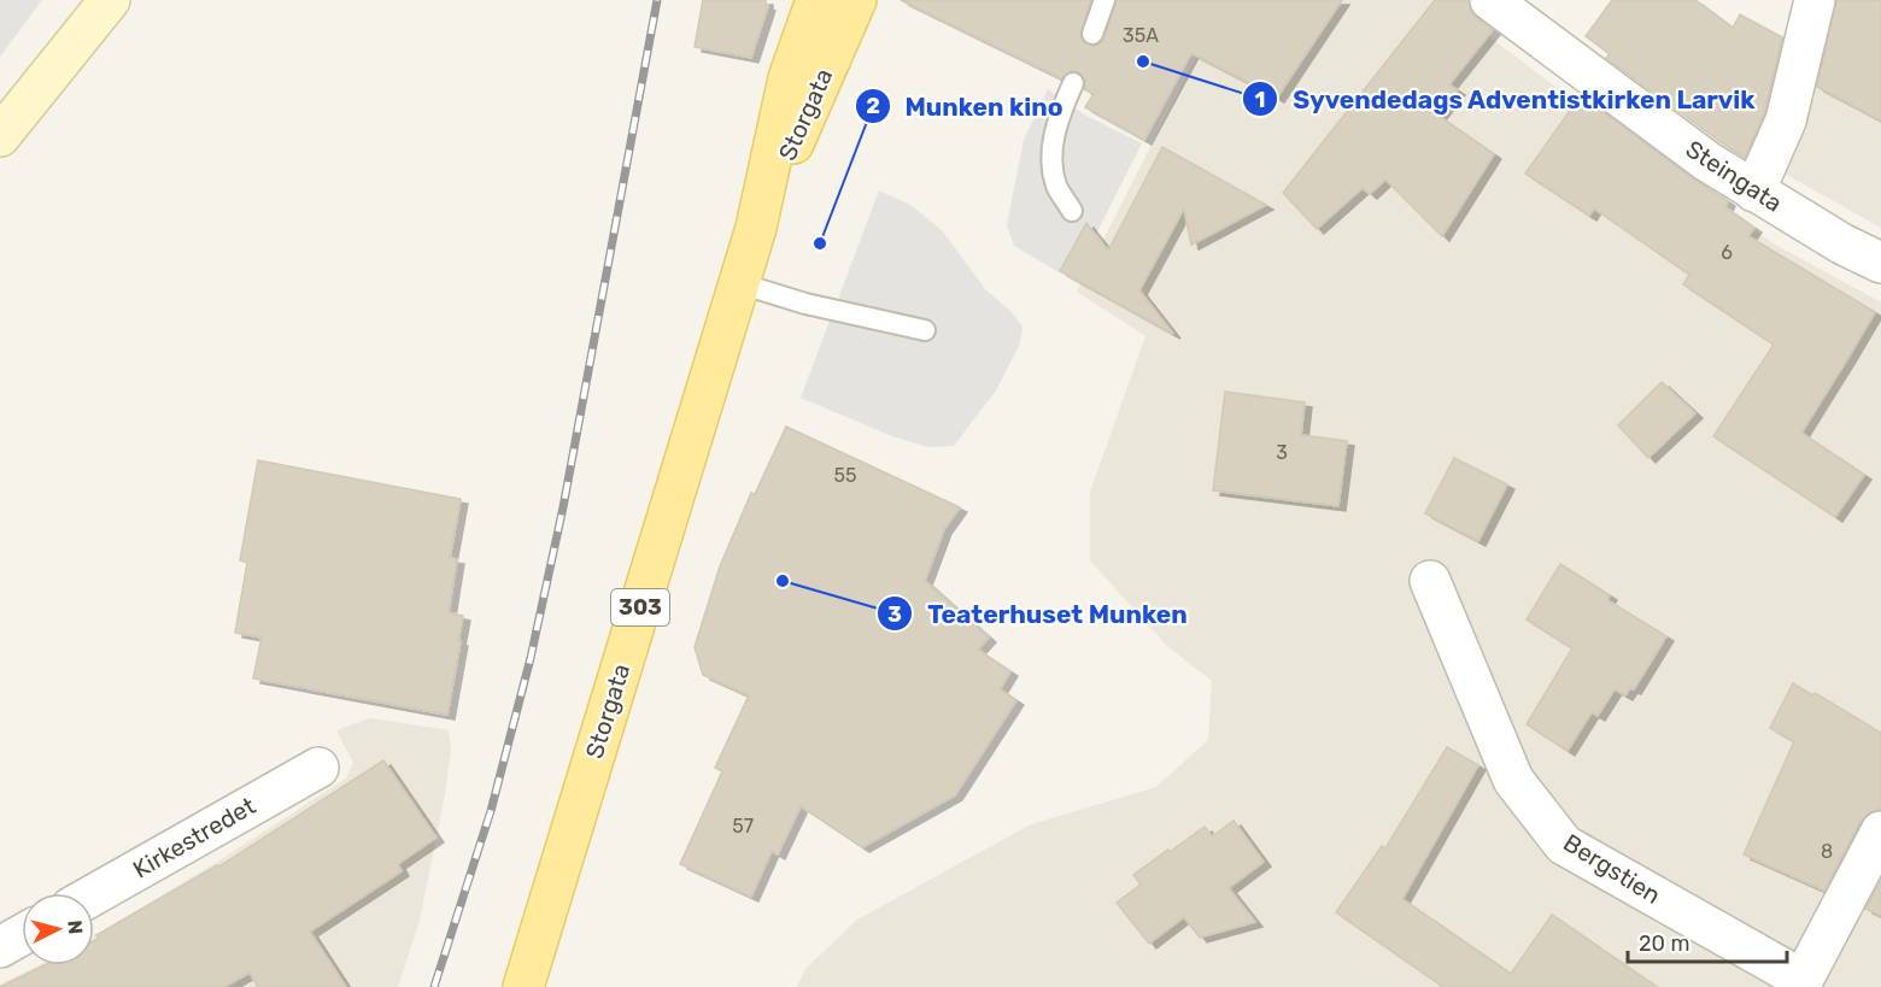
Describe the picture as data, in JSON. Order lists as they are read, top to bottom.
{
  "streets": {
    "main road": ["Storgata", "303"],
    "street": ["Steingata", "Kirkestredet", "Bergstien"]
  },
  "places": ["Syvendedags Adventistkirken Larvik", "Munken kino", "Teaterhuset Munken"],
  "house_numbers": [
    "35A",
    "6",
    "3",
    "55",
    "57",
    "8"
  ],
  "scale_bar": "20 m",
  "north": "right"
}
